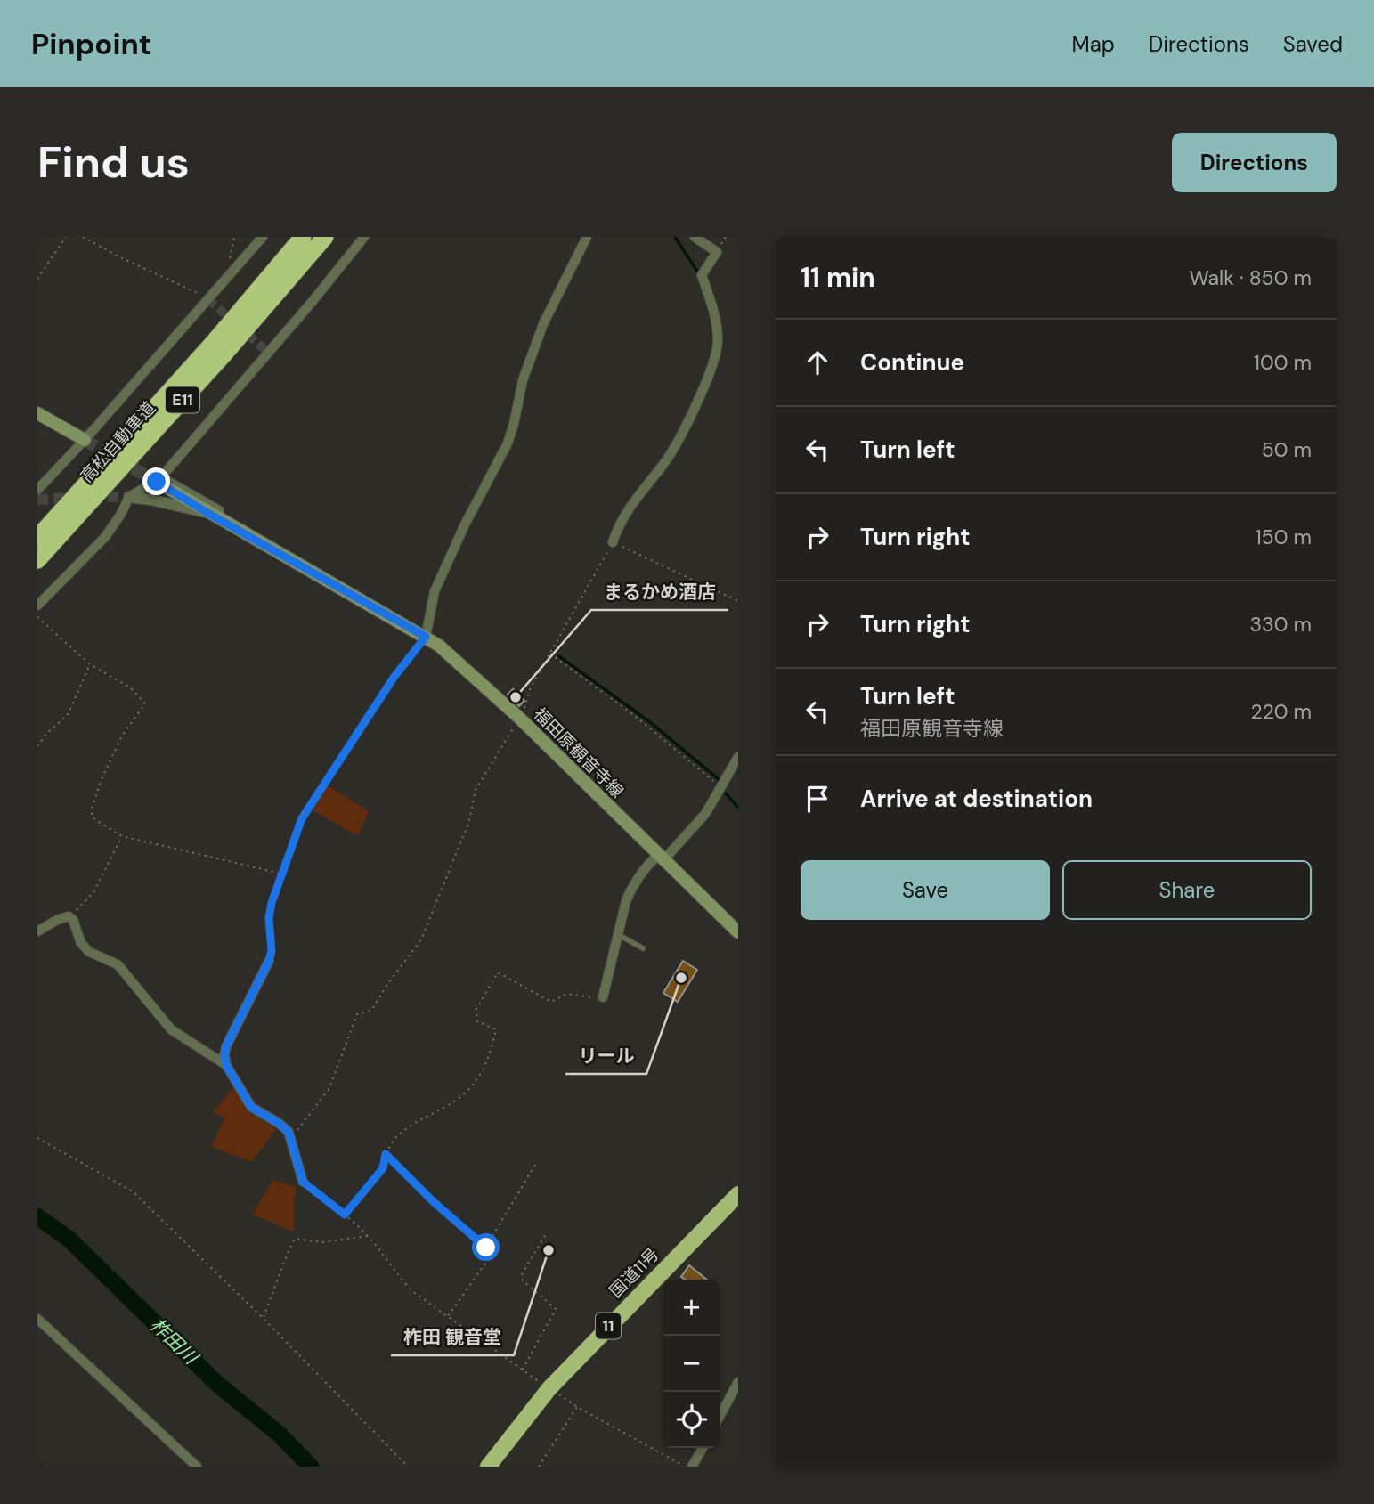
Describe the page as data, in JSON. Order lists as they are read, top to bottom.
{
  "streets": {
    "highway": [
      "E11",
      "高松自動車道",
      "国道11号",
      "11"
    ],
    "main road": ["福田原観音寺線"]
  },
  "water": ["柞田川"],
  "places": ["まるかめ酒店", "リール", "柞田 観音堂"],
  "page": {
    "header": "Pinpoint",
    "nav": ["Map", "Directions", "Saved"],
    "buttons": [
      "Directions",
      ["Save", "Share"]
    ],
    "title": "Find us",
    "heading": ["11 min", "Walk · 850 m"],
    "list": [
      ["Continue", "100 m"],
      ["Turn left", "50 m"],
      ["Turn right", "150 m"],
      ["Turn right", "330 m"],
      ["Turn left", "福田原観音寺線", "220 m"],
      "Arrive at destination"
    ],
    "map_buttons": ["+", "−"]
  }
}
